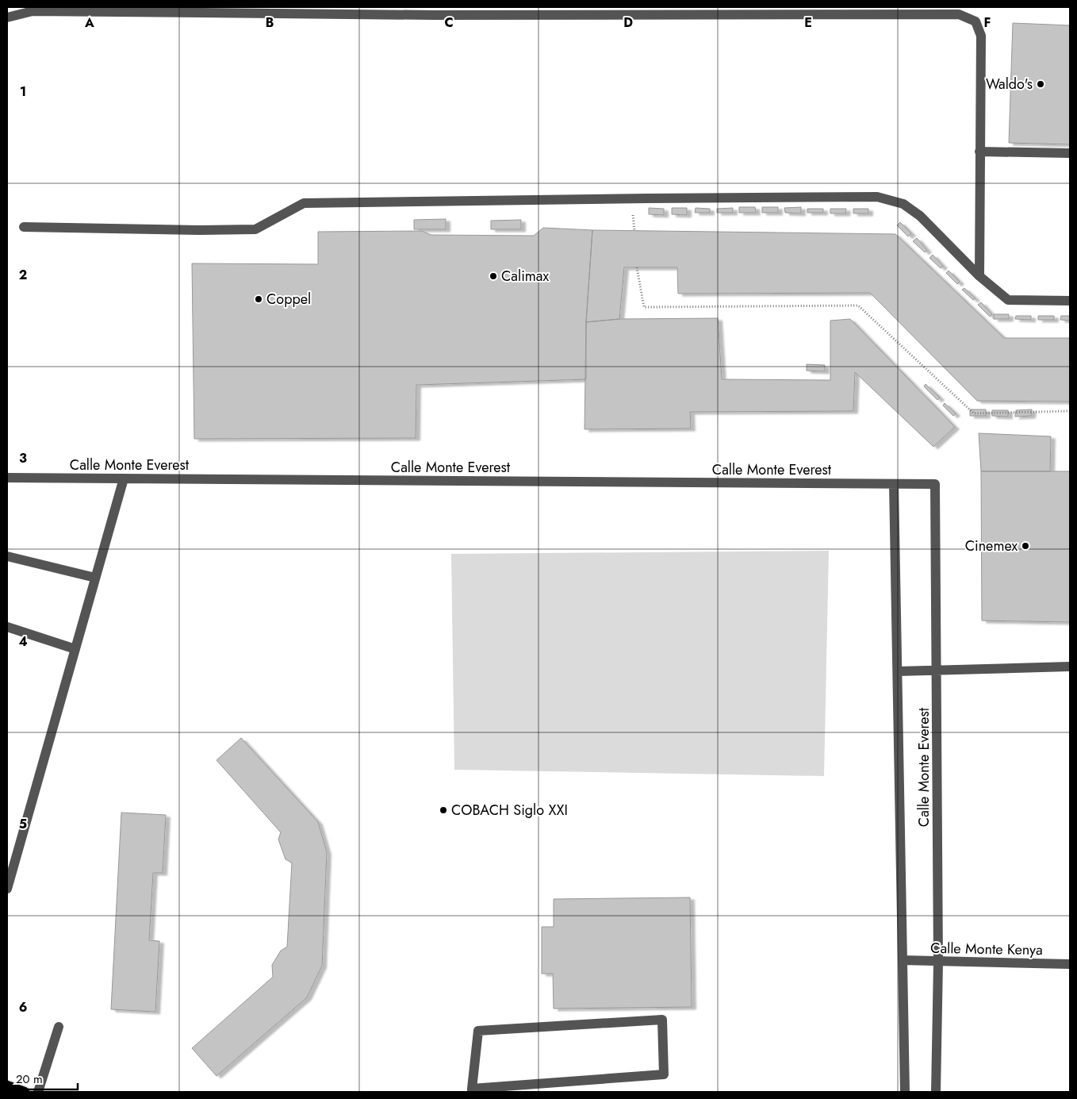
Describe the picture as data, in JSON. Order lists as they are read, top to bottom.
{
  "streets": {
    "street": ["Calle Monte Everest", "Calle Monte Kenya"]
  },
  "crossings": [
    ["Calle Monte Everest", "Calle Monte Kenya"]
  ],
  "places": [
    "Waldo's",
    "Calimax",
    "Coppel",
    "Cinemex",
    "COBACH Siglo XXI"
  ],
  "scale_bar": "20 m",
  "grid": {
    "columns": [
      "A",
      "B",
      "C",
      "D",
      "E",
      "F"
    ],
    "rows": [
      "1",
      "2",
      "3",
      "4",
      "5",
      "6"
    ]
  }
}
